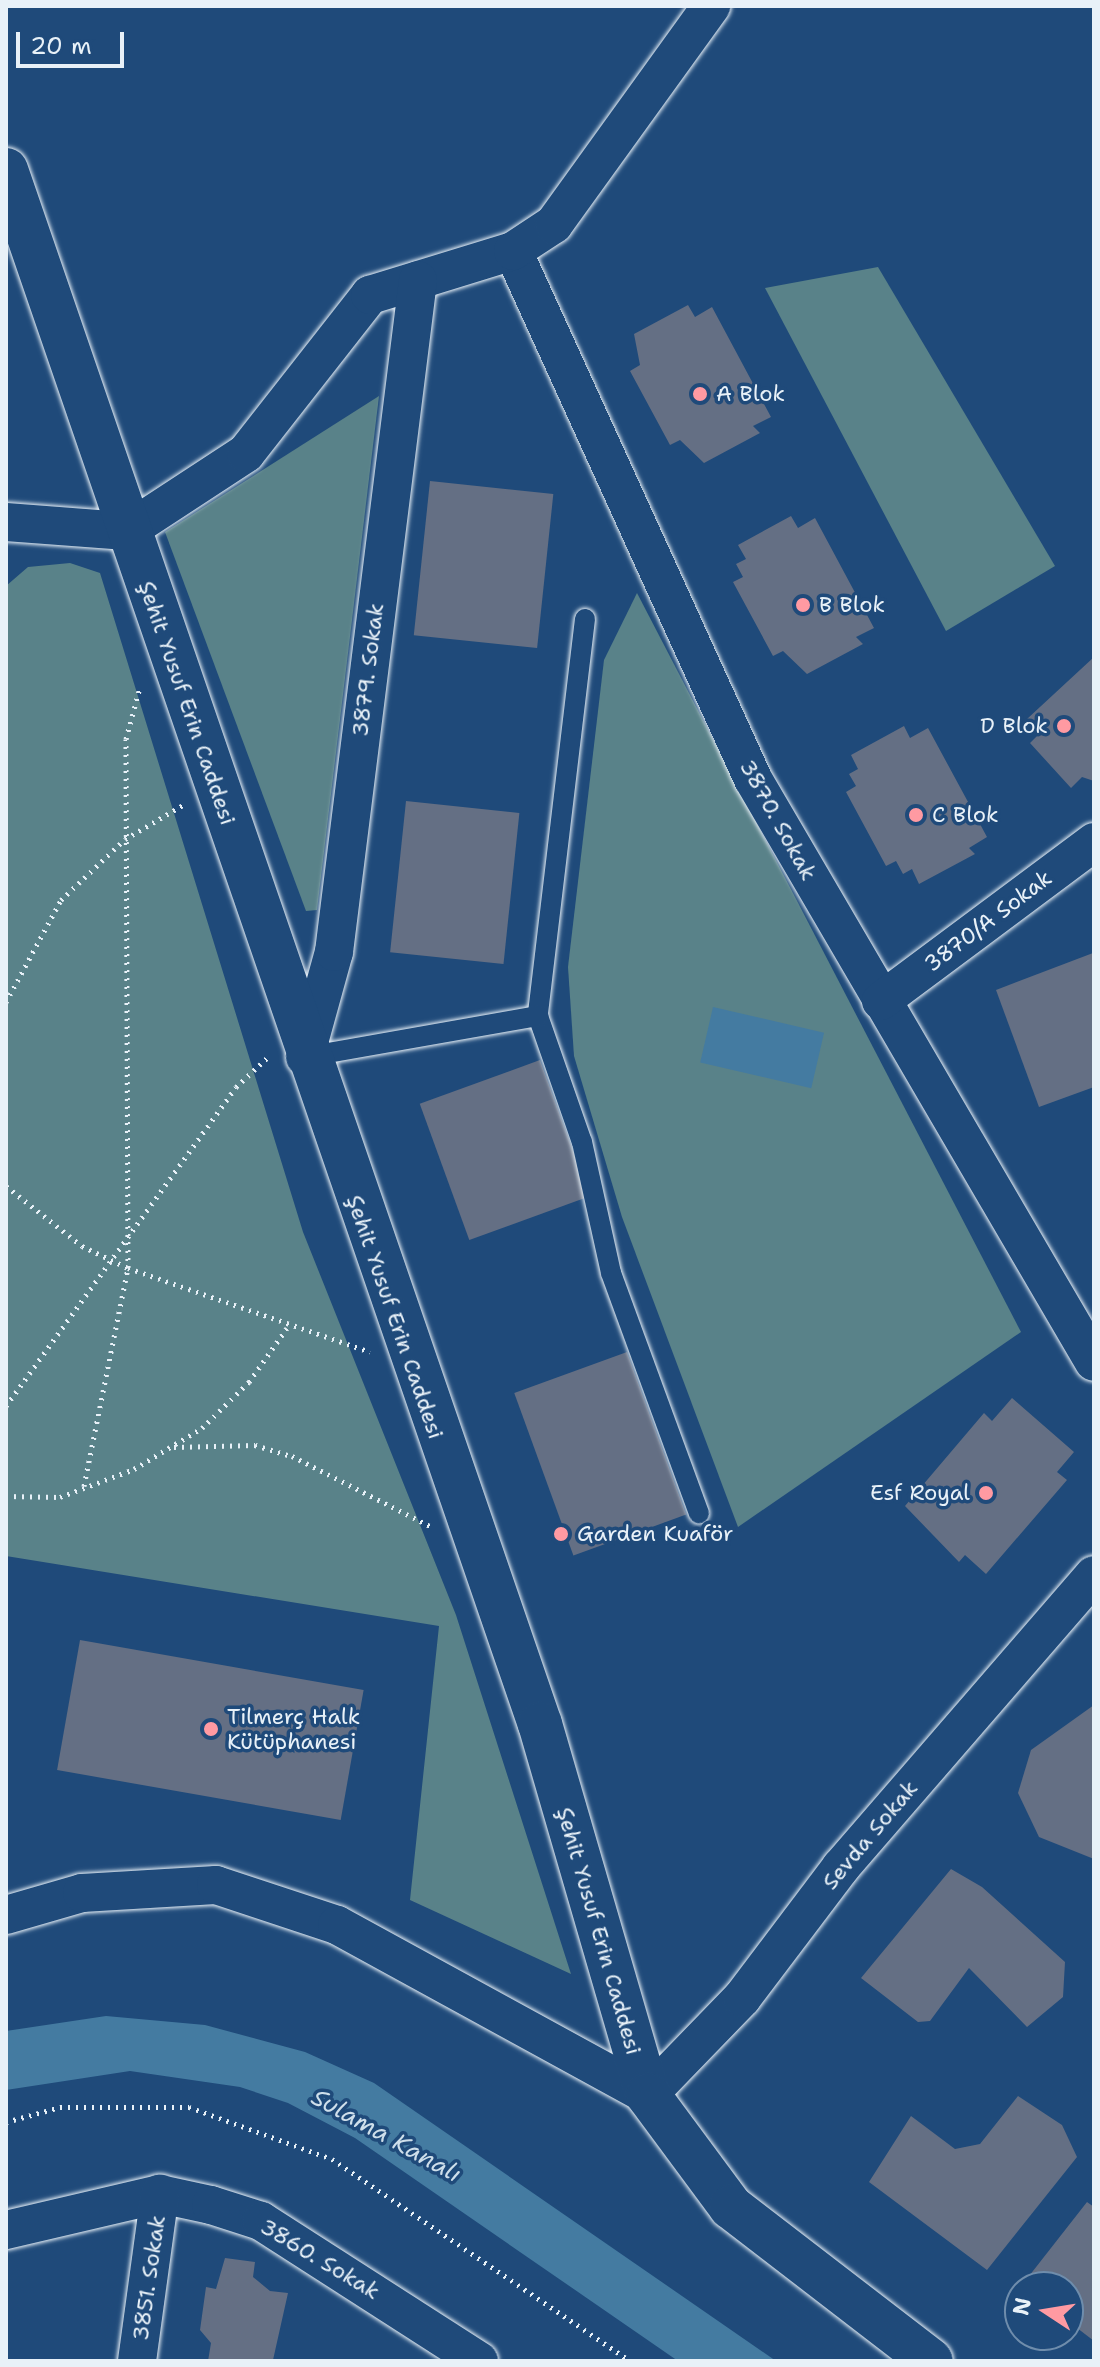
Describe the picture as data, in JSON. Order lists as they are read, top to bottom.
{
  "streets": {
    "street": [
      "3879. Sokak",
      "Şehit Yusuf Erin Caddesi",
      "3870. Sokak",
      "3870/A Sokak",
      "Sevda Sokak",
      "3860. Sokak",
      "3851. Sokak"
    ]
  },
  "crossings": [
    ["3879. Sokak", "Şehit Yusuf Erin Caddesi"],
    ["Şehit Yusuf Erin Caddesi", "Sevda Sokak"],
    ["3870. Sokak", "3870/A Sokak"],
    ["3860. Sokak", "3851. Sokak"]
  ],
  "water": ["Sulama Kanalı"],
  "places": [
    "A Blok",
    "B Blok",
    "D Blok",
    "C Blok",
    "Esf Royal",
    "Garden Kuaför",
    "Tilmerç Halk Kütüphanesi"
  ],
  "scale_bar": "20 m",
  "north": "left"
}
